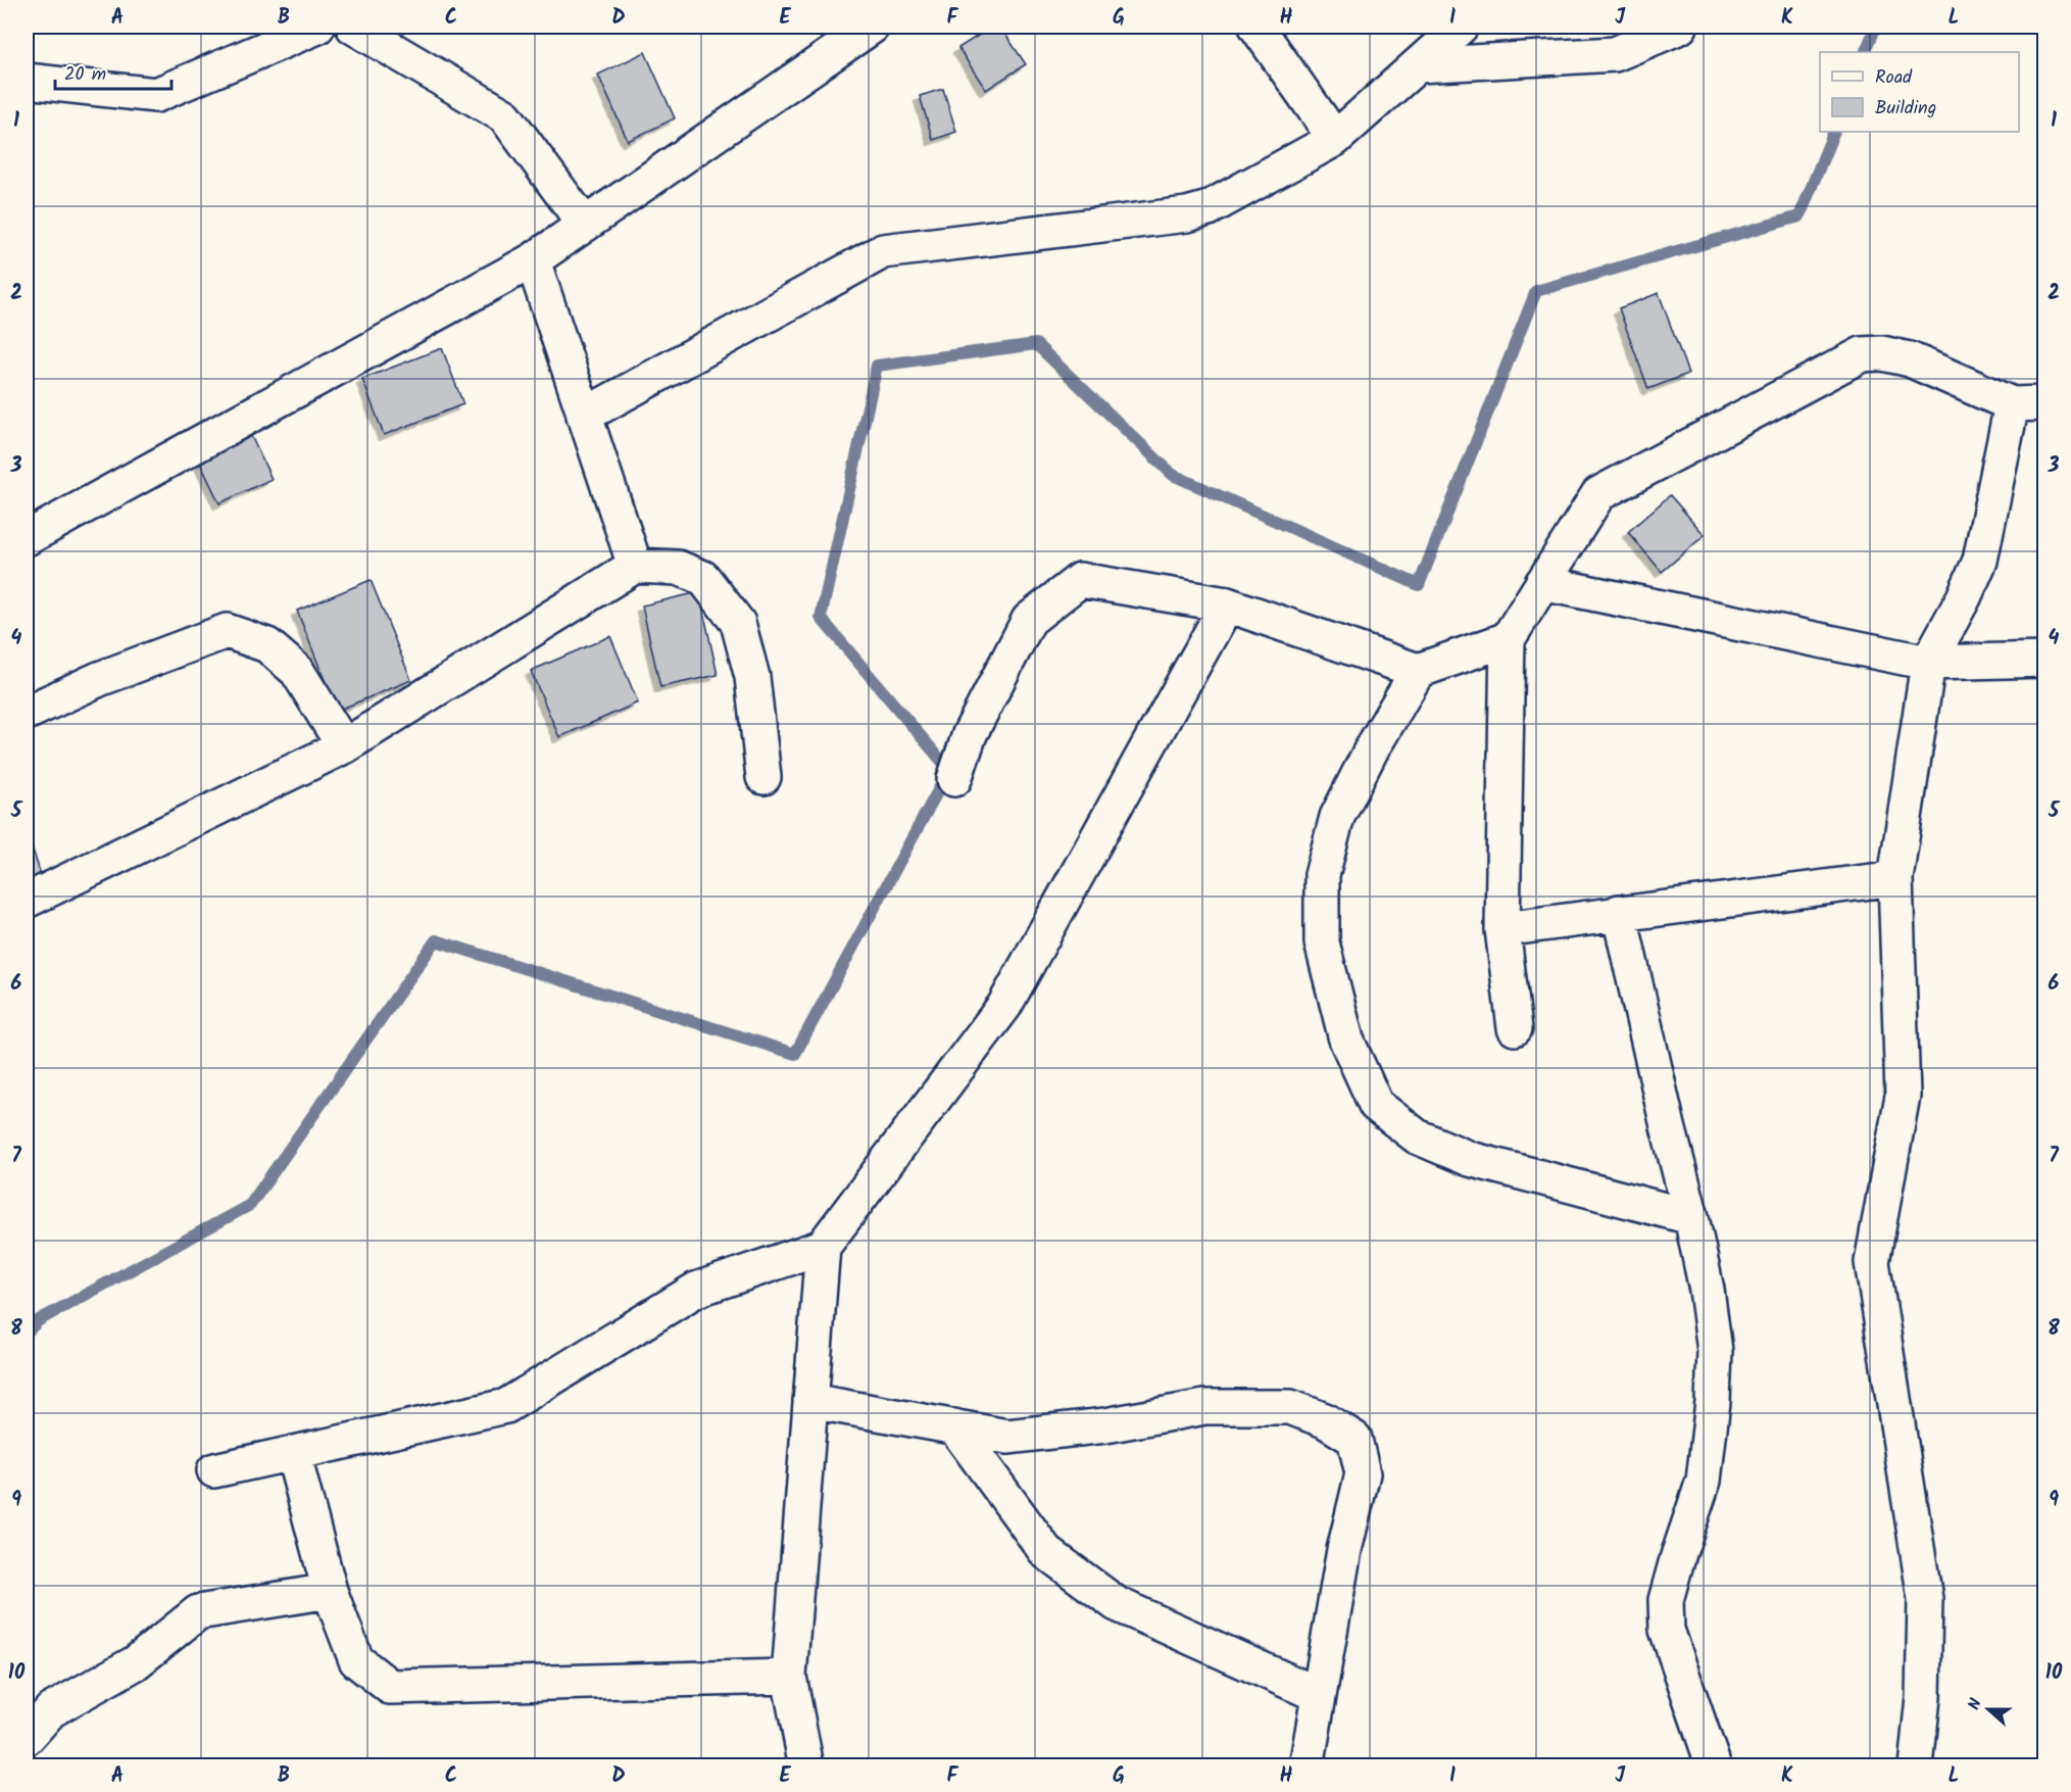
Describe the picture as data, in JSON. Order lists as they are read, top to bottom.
{
  "legend": ["Road", "Building"],
  "scale_bar": "20 m",
  "north": "left",
  "grid": {
    "columns": [
      "A",
      "B",
      "C",
      "D",
      "E",
      "F",
      "G",
      "H",
      "I",
      "J",
      "K",
      "L"
    ],
    "rows": [
      "1",
      "2",
      "3",
      "4",
      "5",
      "6",
      "7",
      "8",
      "9",
      "10"
    ]
  }
}
